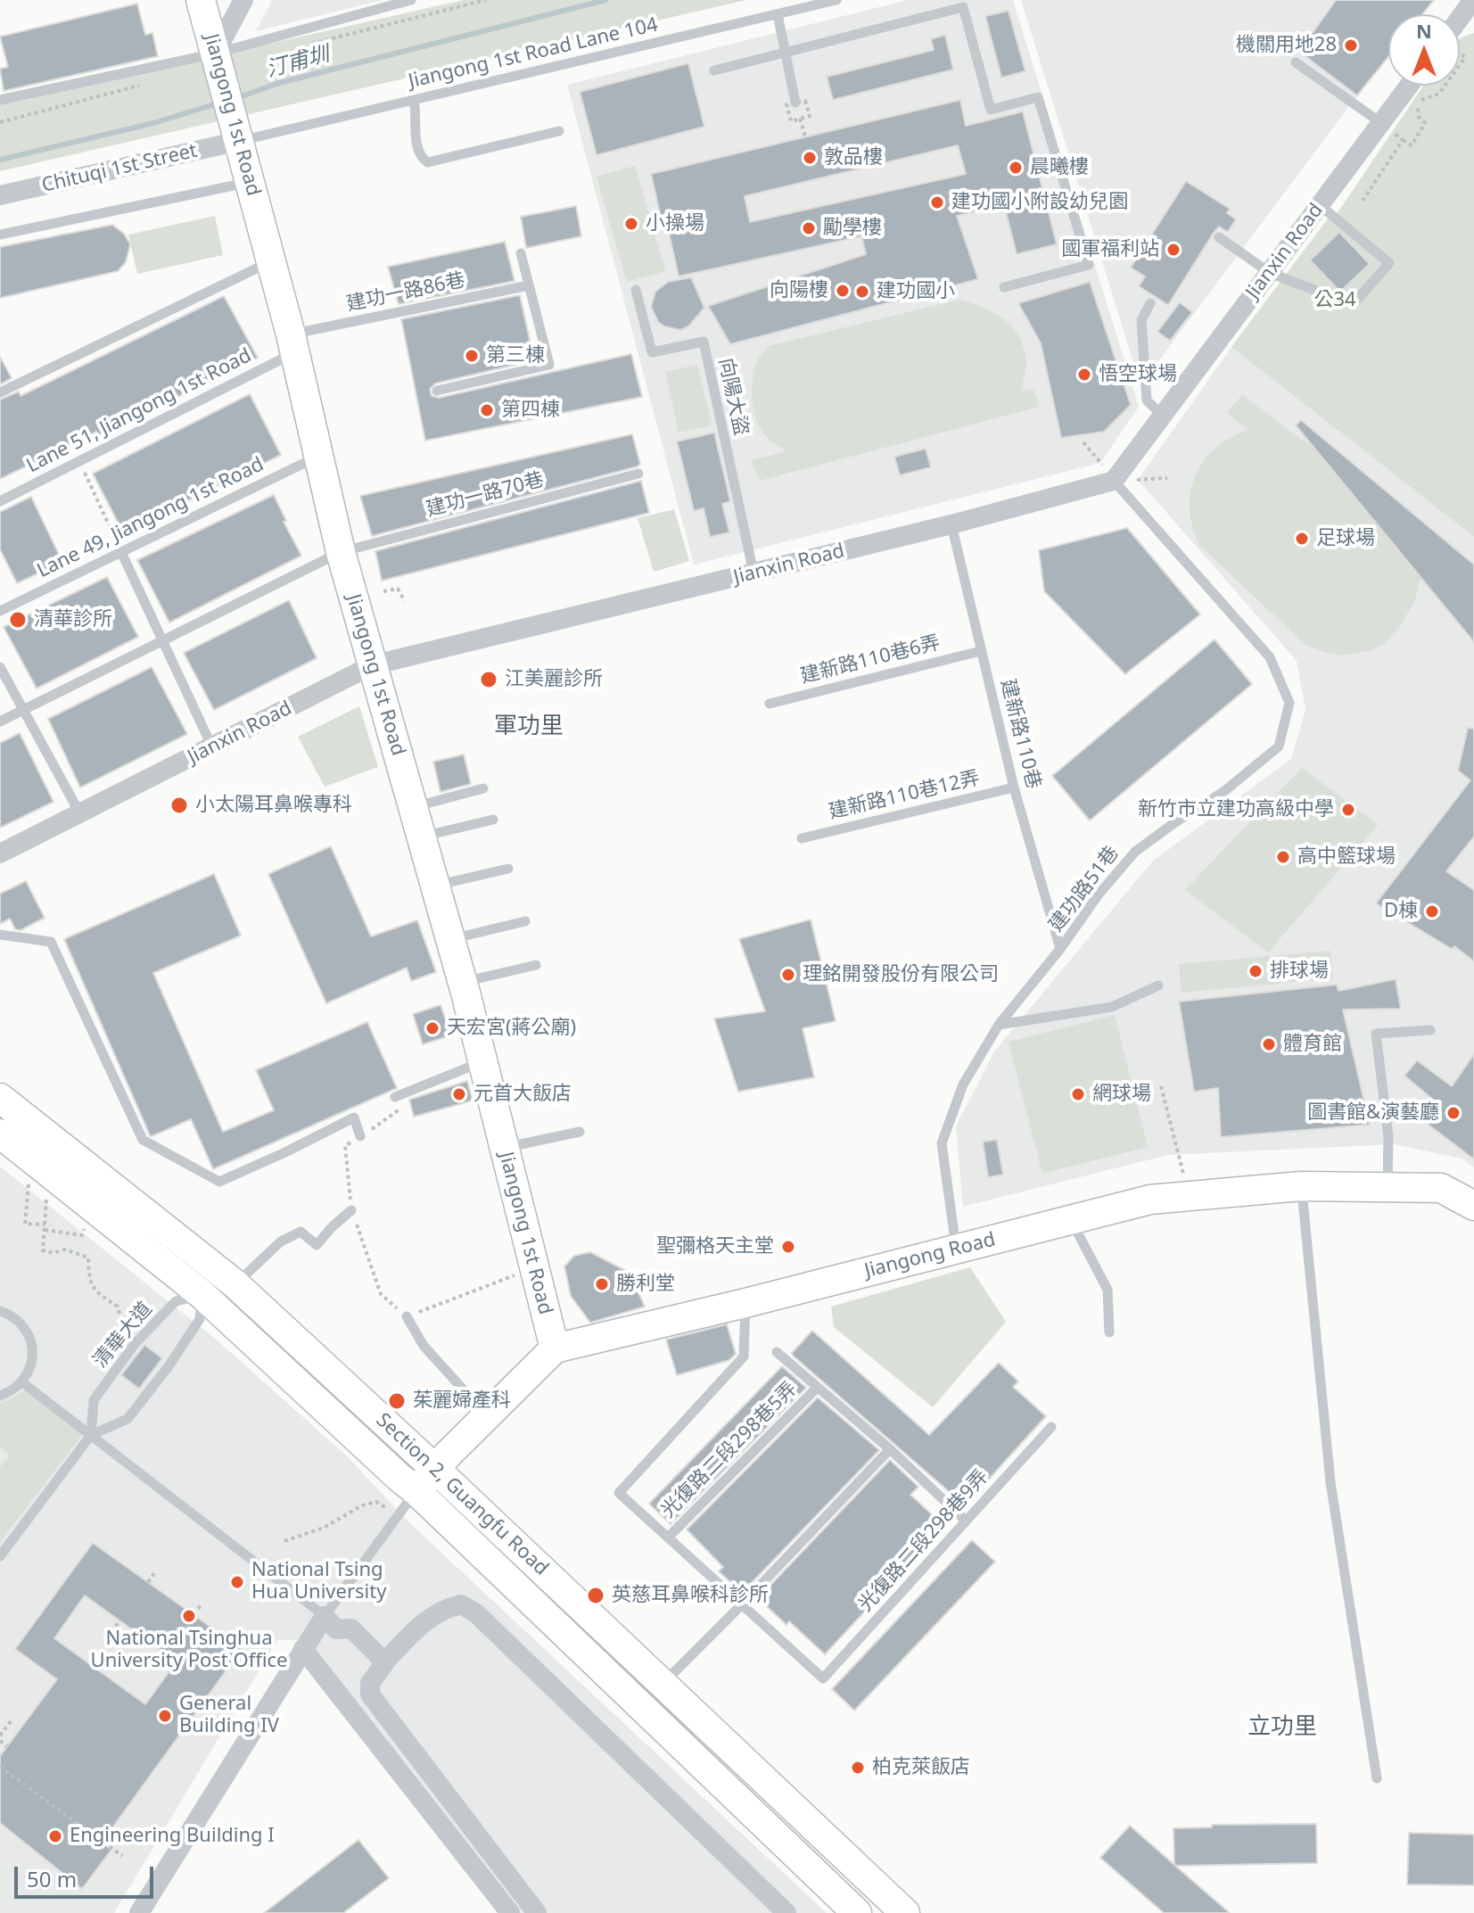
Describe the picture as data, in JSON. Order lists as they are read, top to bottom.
{
  "streets": {
    "street": [
      "Jiangong 1st Road",
      "Chituqi 1st Street",
      "Jianxin Road",
      "Jiangong Road",
      "Section 2, Guangfu Road"
    ],
    "lane": [
      "Jiangong 1st Road Lane 104",
      "建功一路86巷",
      "向陽大盜",
      "Lane 51, Jiangong 1st Road",
      "建功一路70巷",
      "Lane 49, Jiangong 1st Road",
      "建新路110巷6弄",
      "建新路110巷",
      "建新路110巷12弄",
      "建功路51巷",
      "清華大道",
      "光復路二段298巷5弄",
      "光復路二段298巷9弄"
    ]
  },
  "crossings": [
    ["Jiangong 1st Road Lane 104", "Jiangong 1st Road"],
    ["Jiangong 1st Road Lane 104", "Chituqi 1st Street"],
    ["Jiangong 1st Road", "Chituqi 1st Street"],
    ["Jiangong 1st Road", "Jianxin Road"],
    ["Jiangong 1st Road", "建功一路86巷"],
    ["Jiangong 1st Road", "Lane 51, Jiangong 1st Road"],
    ["Jiangong 1st Road", "建功一路70巷"],
    ["Jiangong 1st Road", "Lane 49, Jiangong 1st Road"],
    ["Jiangong 1st Road", "Jiangong Road"],
    ["Jianxin Road", "向陽大盜"],
    ["Jianxin Road", "建新路110巷"],
    ["Jianxin Road", "建功路51巷"],
    ["建功一路86巷", "Lane 51, Jiangong 1st Road"],
    ["建新路110巷6弄", "建新路110巷"],
    ["建新路110巷", "建新路110巷12弄"],
    ["建新路110巷", "建功路51巷"],
    ["建功路51巷", "Jiangong Road"],
    ["清華大道", "Section 2, Guangfu Road"]
  ],
  "districts": ["軍功里", "立功里"],
  "water": ["汀甫圳"],
  "parks": ["公34"],
  "places": [
    "機關用地28",
    "敦品樓",
    "晨曦樓",
    "建功國小附設幼兒園",
    "小操場",
    "勵學樓",
    "國軍福利站",
    "向陽樓",
    "建功國小",
    "第三棟",
    "悟空球場",
    "第四棟",
    "足球場",
    "清華診所",
    "江美麗診所",
    "小太陽耳鼻喉專科",
    "新竹市立建功高級中學",
    "高中籃球場",
    "D棟",
    "排球場",
    "理銘開發股份有限公司",
    "天宏宮(蔣公廟)",
    "體育館",
    "元首大飯店",
    "網球場",
    "圖書館&演藝廳",
    "聖彌格天主堂",
    "勝利堂",
    "茱麗婦產科",
    "National Tsing Hua University",
    "英慈耳鼻喉科診所",
    "National Tsinghua University Post Office",
    "General Building IV",
    "柏克萊飯店",
    "Engineering Building I"
  ],
  "scale_bar": "50 m",
  "north": "top"
}
